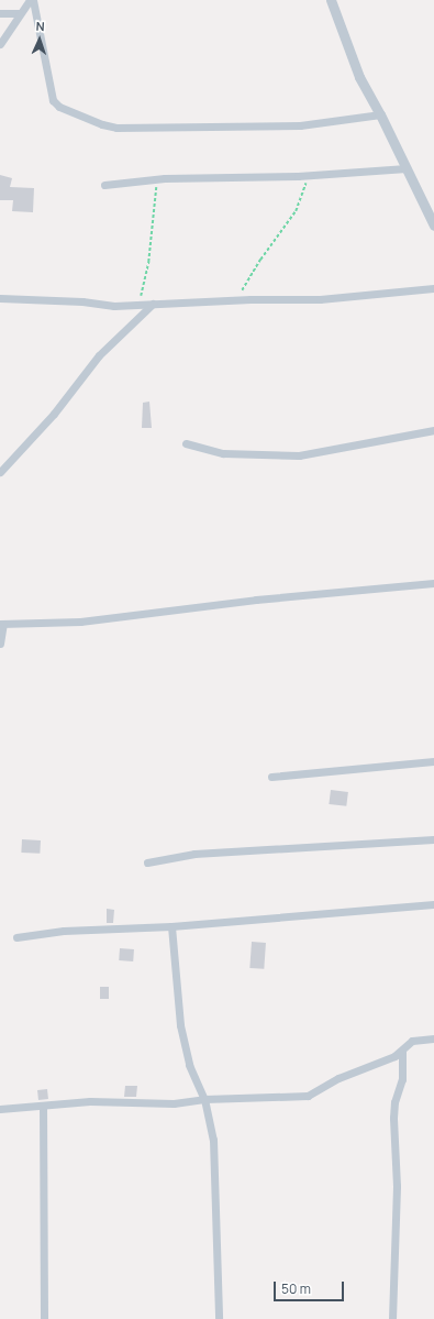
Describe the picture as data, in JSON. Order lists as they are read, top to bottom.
{
  "scale_bar": "50 m",
  "north": "top"
}
